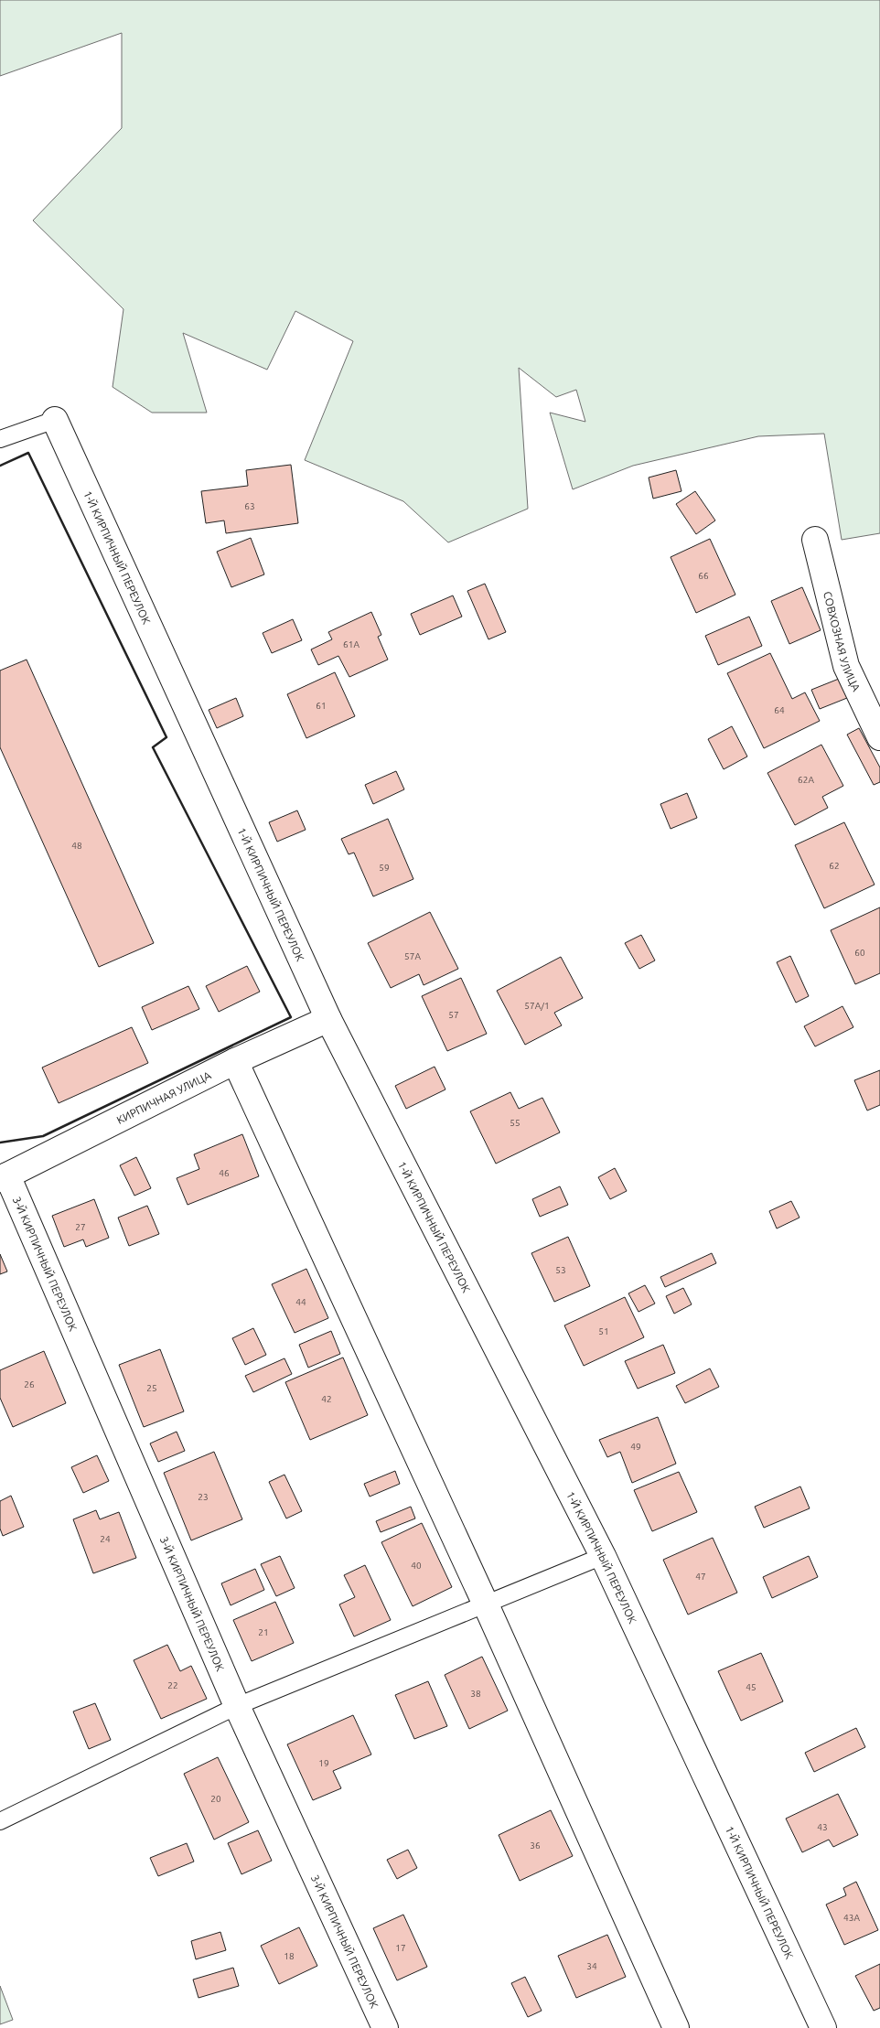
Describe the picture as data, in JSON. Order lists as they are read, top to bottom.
{
  "streets": {
    "street": [
      "1-Й КИРПИЧНЫЙ ПЕРЕУЛОК",
      "СОВХОЗНАЯ УЛИЦА",
      "КИРПИЧНАЯ УЛИЦА",
      "3-Й КИРПИЧНЫЙ ПЕРЕУЛОК"
    ]
  },
  "crossings": [
    ["1-Й КИРПИЧНЫЙ ПЕРЕУЛОК", "КИРПИЧНАЯ УЛИЦА"],
    ["КИРПИЧНАЯ УЛИЦА", "3-Й КИРПИЧНЫЙ ПЕРЕУЛОК"]
  ],
  "house_numbers": [
    "63",
    "66",
    "61А",
    "61",
    "64",
    "62А",
    "48",
    "62",
    "59",
    "60",
    "57А",
    "57А/1",
    "57",
    "55",
    "46",
    "27",
    "53",
    "44",
    "51",
    "26",
    "25",
    "42",
    "49",
    "23",
    "24",
    "40",
    "47",
    "21",
    "22",
    "45",
    "38",
    "19",
    "20",
    "43",
    "36",
    "43А",
    "17",
    "18",
    "34"
  ]
}
